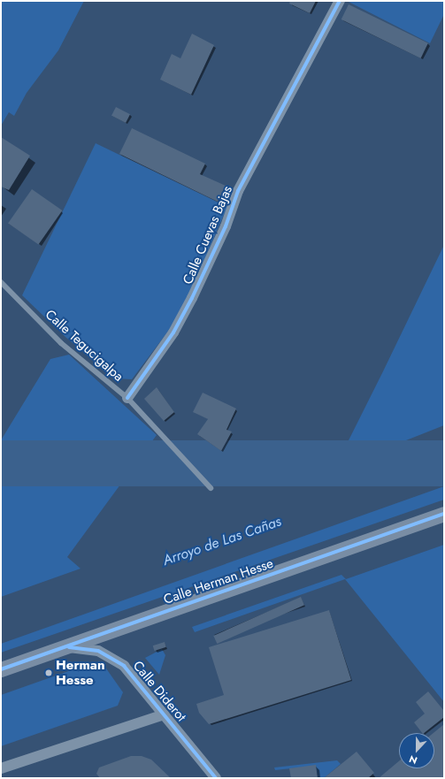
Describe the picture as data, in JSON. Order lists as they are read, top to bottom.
{
  "streets": {
    "main road": ["Calle Herman Hesse"],
    "street": ["Calle Cuevas Bajas", "Calle Diderot"],
    "lane": ["Calle Tegucigalpa"]
  },
  "crossings": [
    ["Calle Cuevas Bajas", "Calle Tegucigalpa"],
    ["Calle Herman Hesse", "Calle Diderot"]
  ],
  "water": ["Arroyo de Las Cañas"],
  "places": ["Herman Hesse"],
  "north": "bottom"
}
